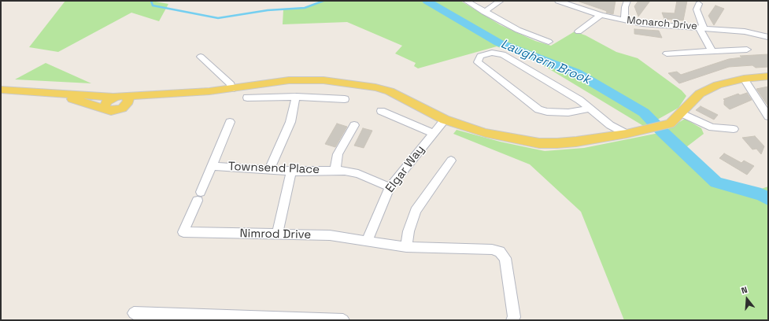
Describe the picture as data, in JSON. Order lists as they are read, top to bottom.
{
  "streets": {
    "street": [
      "Monarch Drive",
      "Townsend Place",
      "Elgar Way",
      "Nimrod Drive"
    ]
  },
  "crossings": [
    ["Townsend Place", "Elgar Way"],
    ["Townsend Place", "Nimrod Drive"],
    ["Elgar Way", "Nimrod Drive"]
  ],
  "water": ["Laughern Brook"],
  "north": "top"
}
